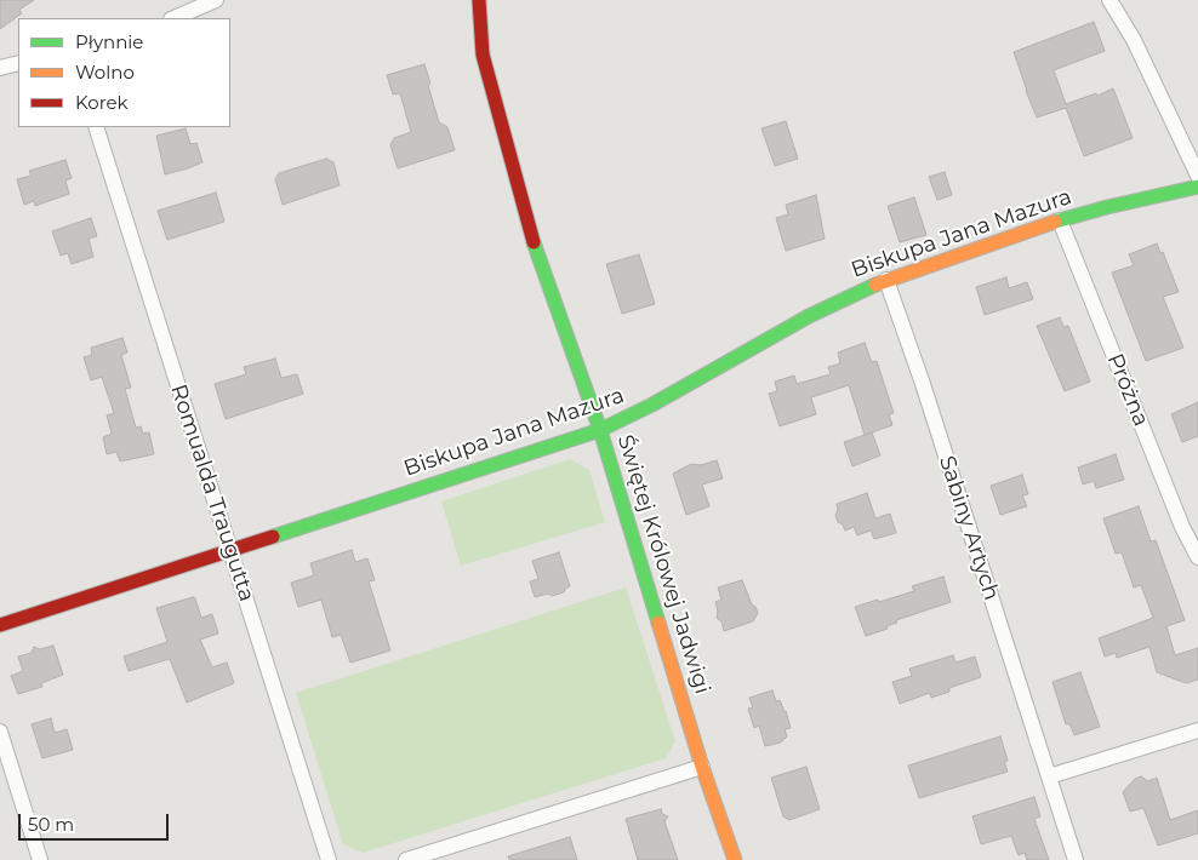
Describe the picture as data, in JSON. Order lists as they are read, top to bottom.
{
  "streets": {
    "street": [
      "Biskupa Jana Mazura",
      "Próżna",
      "Romualda Traugutta",
      "Sabiny Artych",
      "Świętej Królowej Jadwigi"
    ]
  },
  "crossings": [
    ["Biskupa Jana Mazura", "Próżna"],
    ["Biskupa Jana Mazura", "Romualda Traugutta"],
    ["Biskupa Jana Mazura", "Sabiny Artych"],
    ["Biskupa Jana Mazura", "Świętej Królowej Jadwigi"]
  ],
  "legend": ["Płynnie", "Wolno", "Korek"],
  "scale_bar": "50 m"
}
